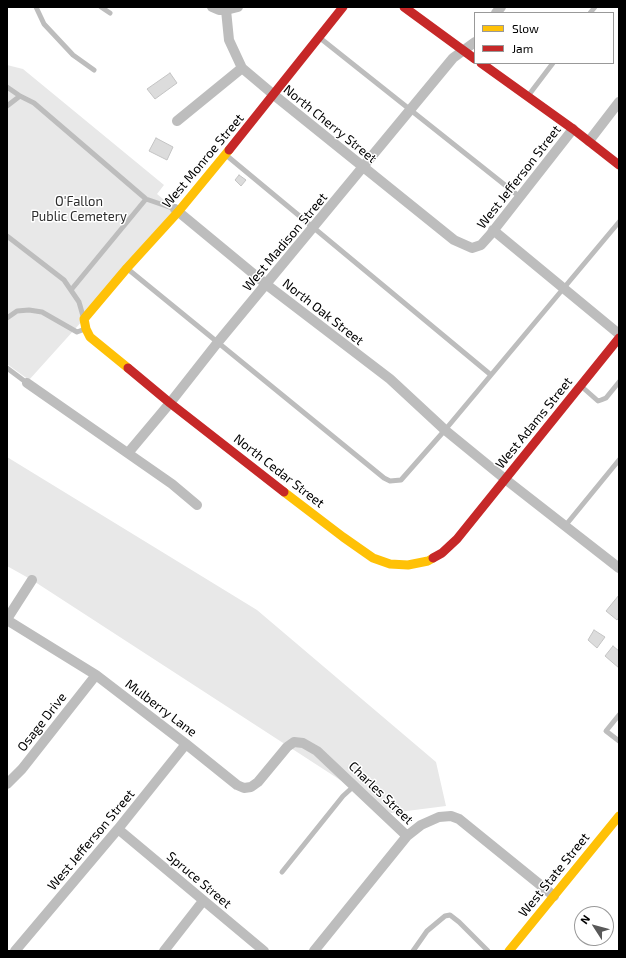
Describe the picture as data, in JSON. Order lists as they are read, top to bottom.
{
  "streets": {
    "street": [
      "North Cherry Street",
      "West Monroe Street",
      "West Jefferson Street",
      "West Madison Street",
      "North Oak Street",
      "West Adams Street",
      "North Cedar Street",
      "Mulberry Lane",
      "Osage Drive",
      "Charles Street",
      "West State Street",
      "Spruce Street"
    ]
  },
  "crossings": [
    ["North Cherry Street", "West Monroe Street"],
    ["North Cherry Street", "West Jefferson Street"],
    ["North Cherry Street", "West Madison Street"],
    ["West Monroe Street", "North Oak Street"],
    ["West Monroe Street", "North Cedar Street"],
    ["West Jefferson Street", "Mulberry Lane"],
    ["West Jefferson Street", "Spruce Street"],
    ["West Madison Street", "North Oak Street"],
    ["West Madison Street", "North Cedar Street"],
    ["North Oak Street", "West Adams Street"],
    ["West Adams Street", "North Cedar Street"],
    ["Mulberry Lane", "Osage Drive"],
    ["Mulberry Lane", "Charles Street"],
    ["Charles Street", "West State Street"]
  ],
  "parks": ["O'Fallon Public Cemetery"],
  "legend": ["Slow", "Jam"],
  "north": "top left"
}
